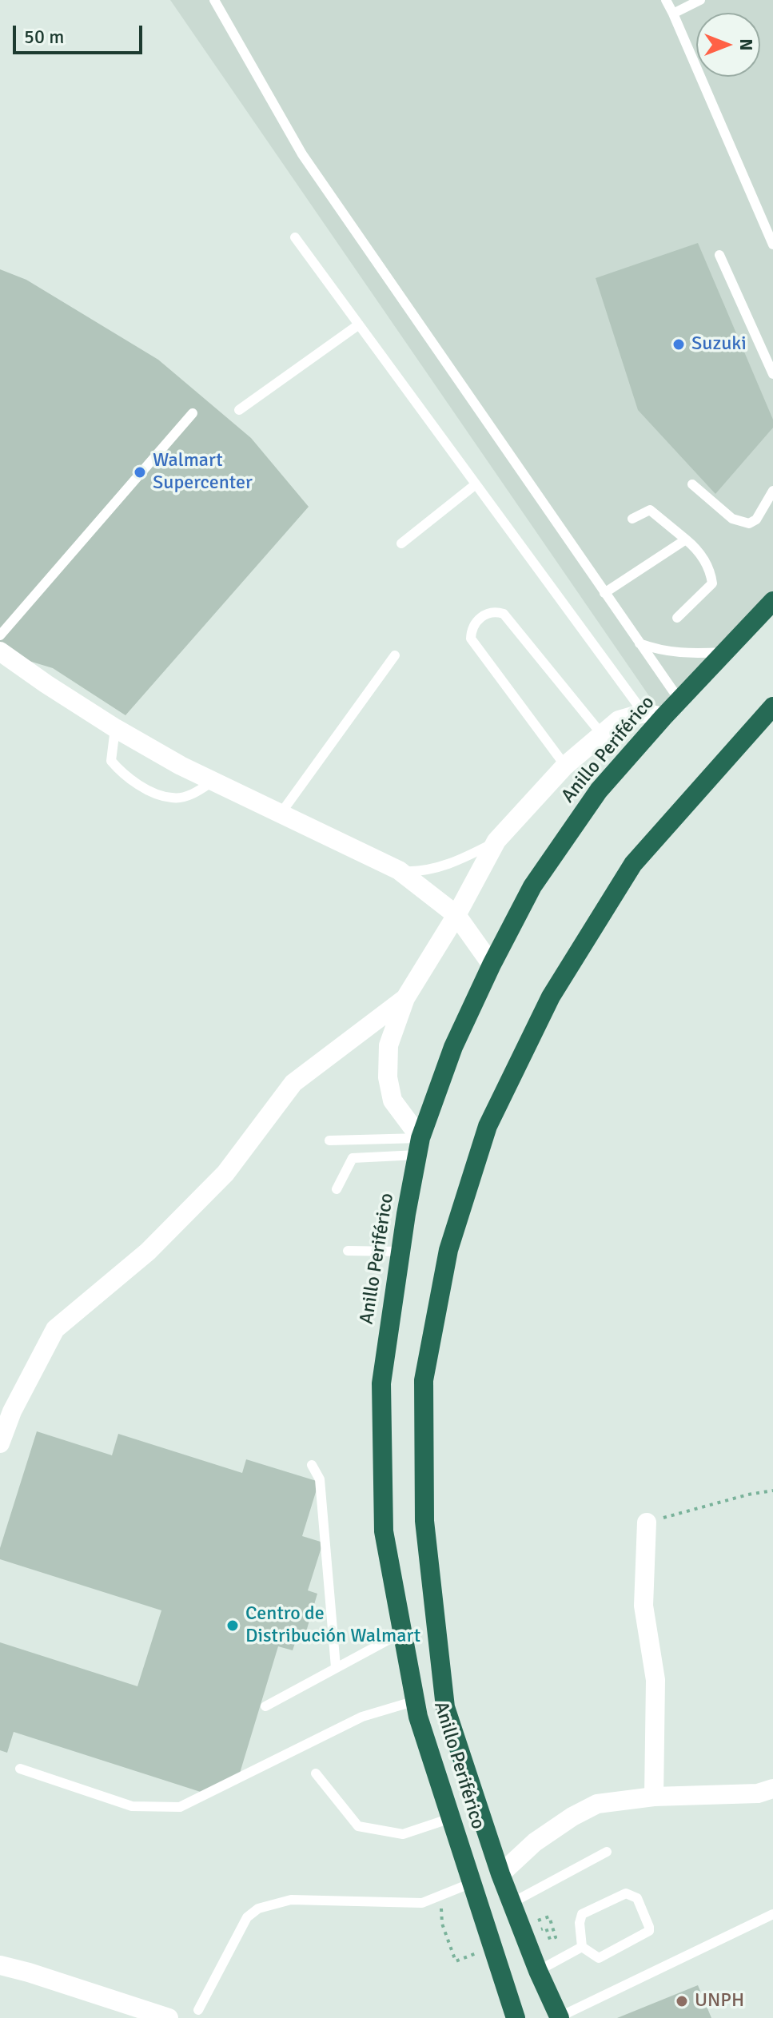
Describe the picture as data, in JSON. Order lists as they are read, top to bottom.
{
  "streets": {
    "highway": ["Anillo Periférico"]
  },
  "places": [
    "Suzuki",
    "Walmart Supercenter",
    "Centro de Distribución Walmart",
    "UNPH"
  ],
  "scale_bar": "50 m",
  "north": "right"
}
